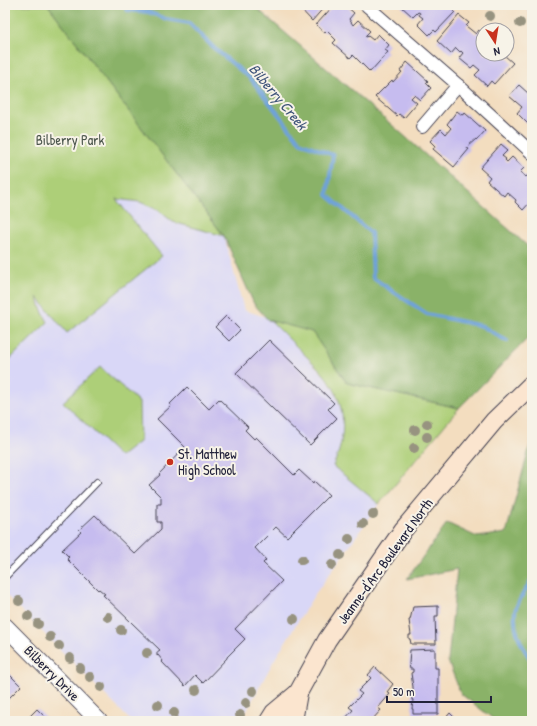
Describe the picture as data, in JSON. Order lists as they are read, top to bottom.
{
  "streets": {
    "main road": ["Jeanne-d'Arc Boulevard North"],
    "street": ["Bilberry Drive"]
  },
  "water": ["Bilberry Creek"],
  "parks": ["Bilberry Park"],
  "places": ["St. Matthew High School"],
  "scale_bar": "50 m",
  "north": "bottom"
}
